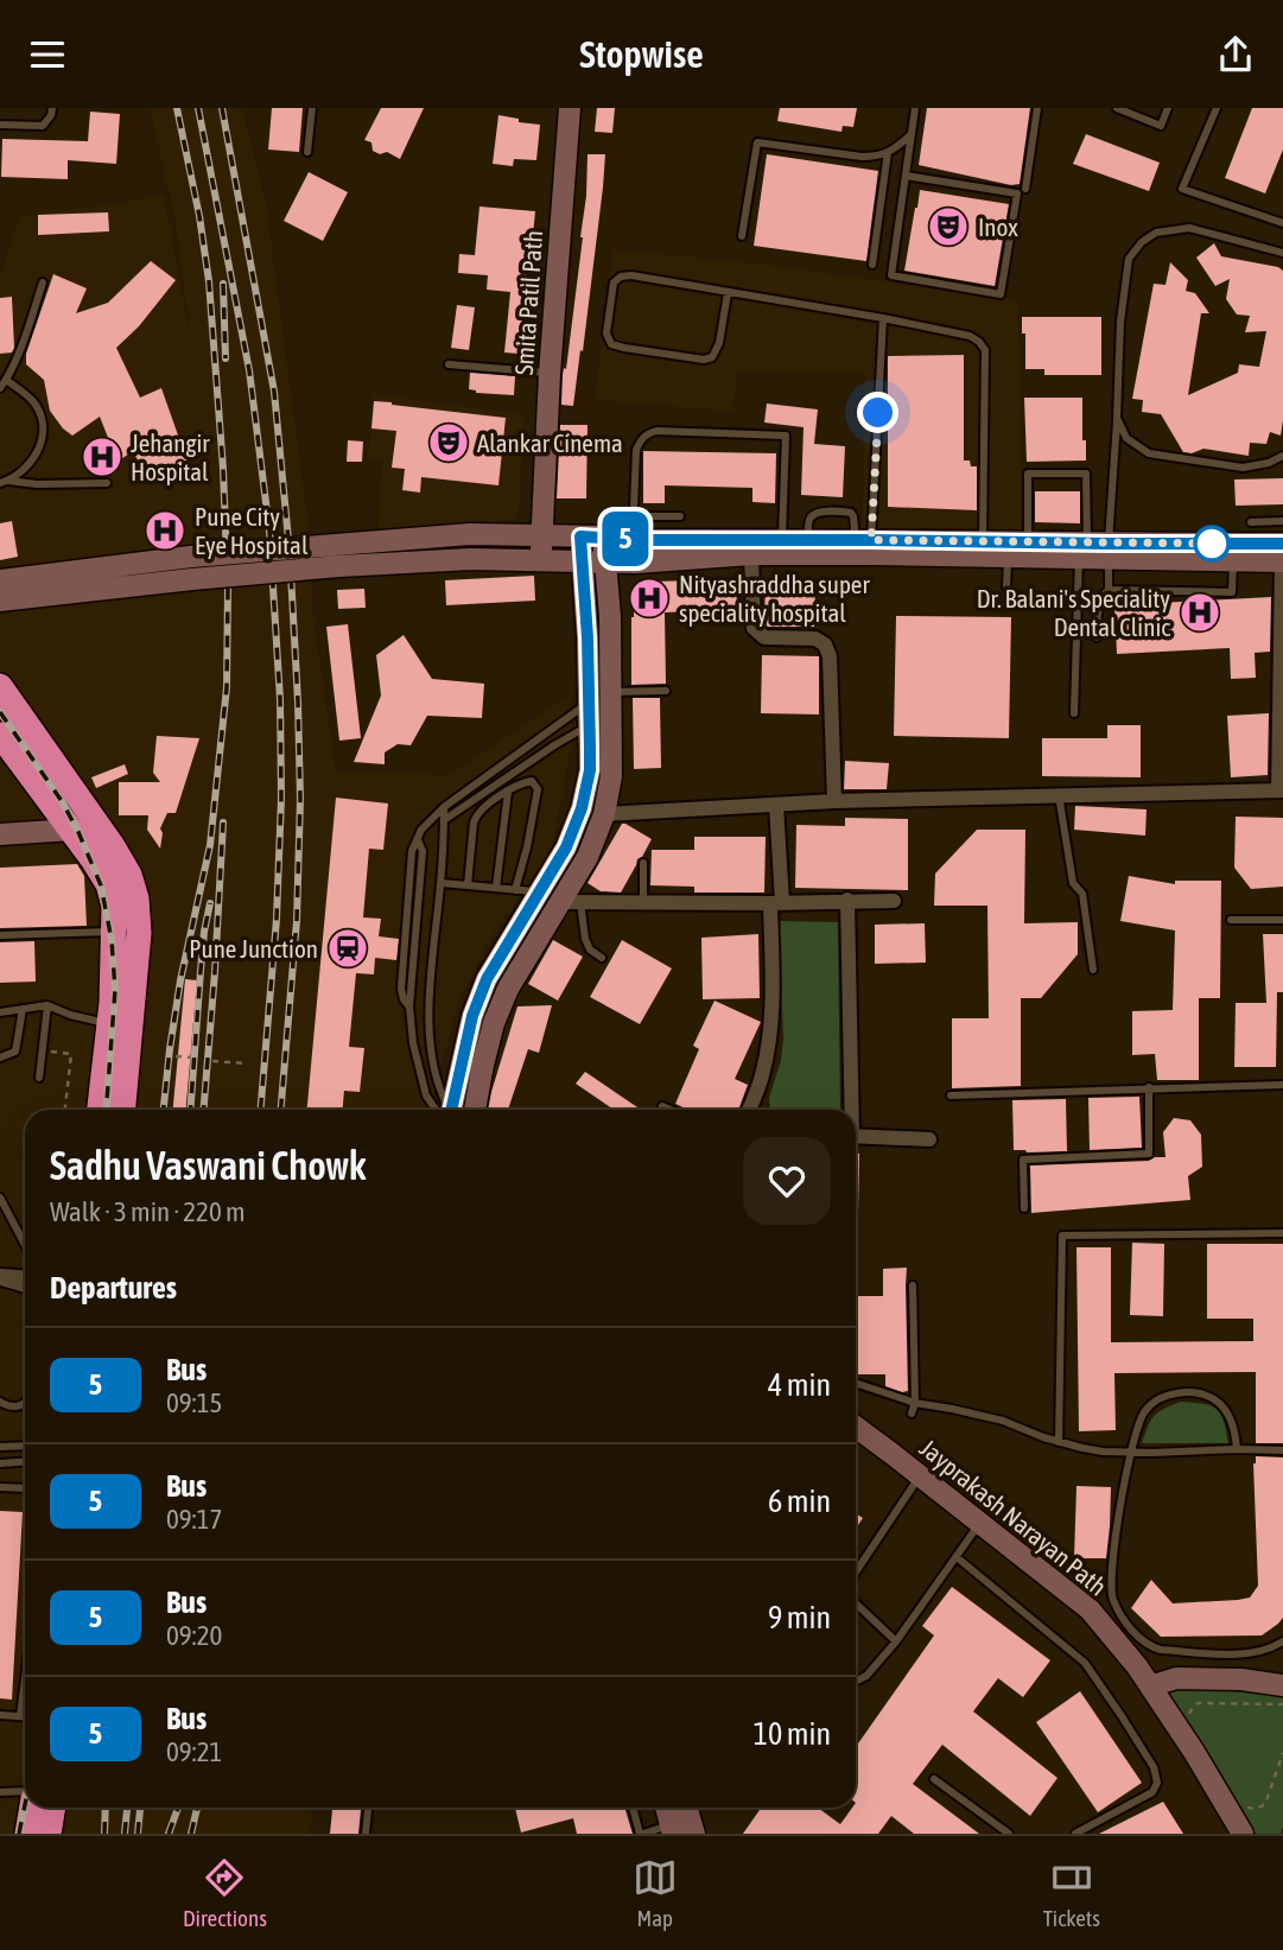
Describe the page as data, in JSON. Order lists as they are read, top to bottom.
{
  "streets": {
    "main road": ["Smita Patil Path", "Jayprakash Narayan Path"]
  },
  "places": {
    "theatre": ["Inox", "Alankar Cinema"],
    "hospital": [
      "Jehangir Hospital",
      "Pune City Eye Hospital",
      "Nityashraddha super speciality hospital",
      "Dr. Balani's Speciality Dental Clinic"
    ],
    "station": ["Pune Junction"]
  },
  "lines": ["bus line 5"],
  "page": {
    "header": "Stopwise",
    "on_map": "5",
    "heading": [
      ["Sadhu Vaswani Chowk", "Walk · 3 min · 220 m"],
      "Departures"
    ],
    "list": [
      {
        "mark": "5",
        "name": "Bus",
        "note": "09:15",
        "value": "4 min"
      },
      {
        "mark": "5",
        "name": "Bus",
        "note": "09:17",
        "value": "6 min"
      },
      {
        "mark": "5",
        "name": "Bus",
        "note": "09:20",
        "value": "9 min"
      },
      {
        "mark": "5",
        "name": "Bus",
        "note": "09:21",
        "value": "10 min"
      }
    ],
    "tabs": ["Directions", "Map", "Tickets"]
  }
}
